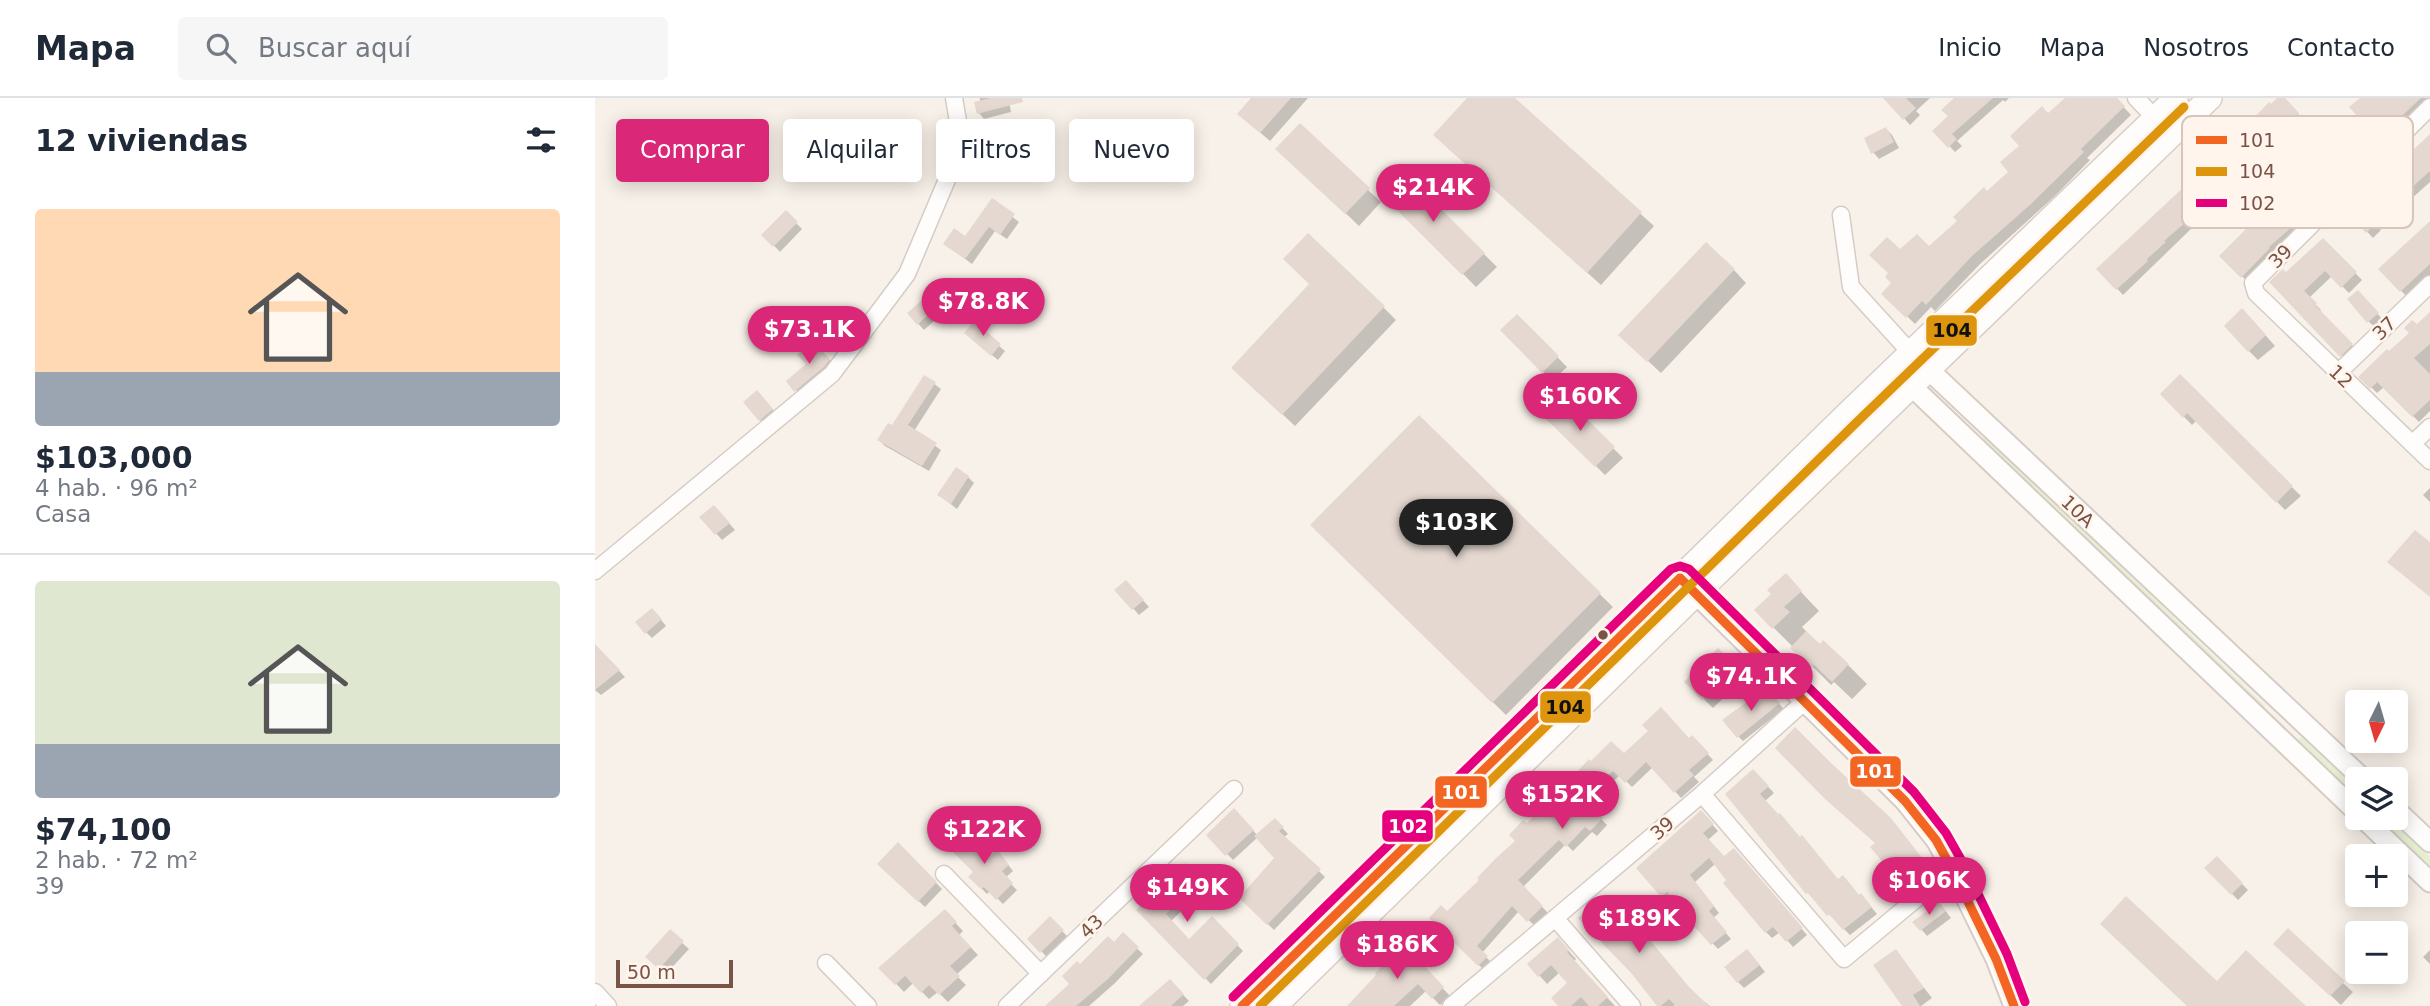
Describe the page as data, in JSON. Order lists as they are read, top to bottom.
{
  "streets": {
    "street": [
      "39",
      "37",
      "12",
      "10A",
      "43"
    ]
  },
  "crossings": [
    ["39", "12"],
    ["37", "12"]
  ],
  "lines": ["transit line 104", "transit line 102", "transit line 101"],
  "legend": ["101", "104", "102"],
  "scale_bar": "50 m",
  "north": "bottom",
  "page": {
    "header": "Mapa",
    "search": "Buscar aquí",
    "nav": [
      "Inicio",
      "Mapa",
      "Nosotros",
      "Contacto"
    ],
    "heading": "12 viviendas",
    "chip": [
      "Comprar",
      "Alquilar",
      "Filtros",
      "Nuevo"
    ],
    "price": [
      "$214K",
      "$78.8K",
      "$73.1K",
      "$160K",
      "$103K",
      "$74.1K",
      "$152K",
      "$122K",
      "$106K",
      "$149K",
      "$189K",
      "$186K"
    ],
    "list": [
      {
        "name": "$103,000",
        "note": "4 hab. · 96 m² · Casa"
      },
      {
        "name": "$74,100",
        "note": "2 hab. · 72 m² · 39"
      }
    ],
    "map_buttons": ["+", "−"],
    "scale": "50 m"
  }
}
